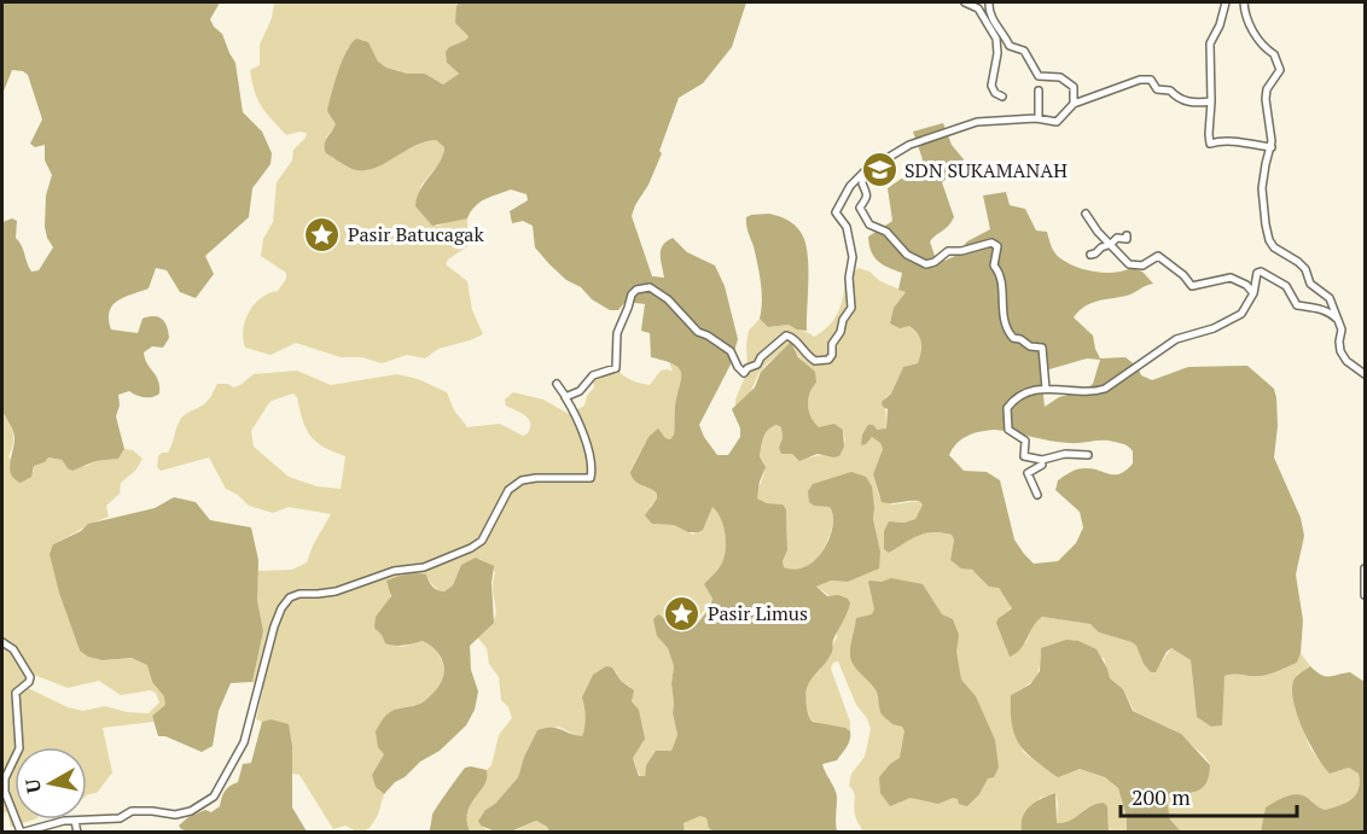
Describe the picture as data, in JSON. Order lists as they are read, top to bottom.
{
  "places": {
    "school or university": ["SDN SUKAMANAH"],
    "place": ["Pasir Batucagak", "Pasir Limus"]
  },
  "scale_bar": "200 m",
  "north": "left"
}
